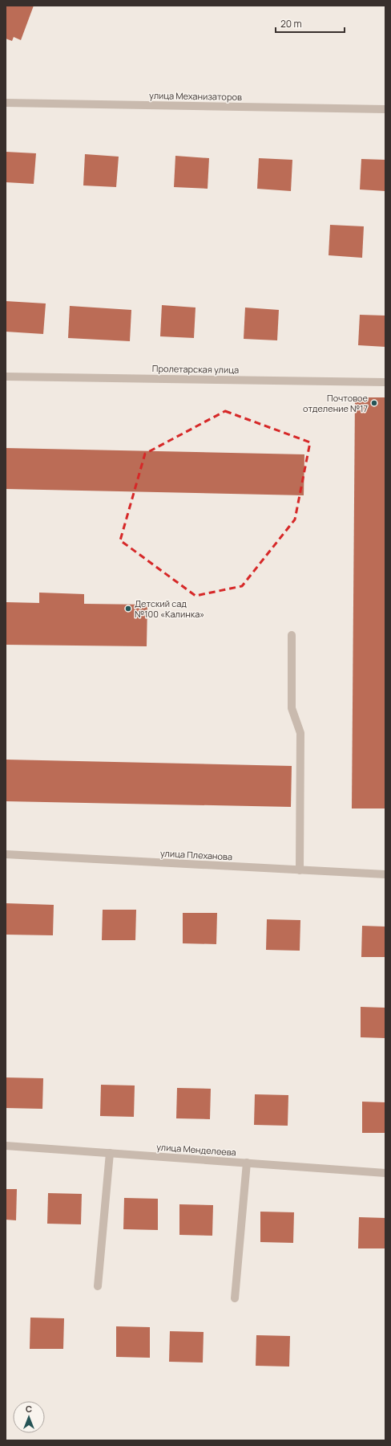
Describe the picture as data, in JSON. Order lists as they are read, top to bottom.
{
  "streets": {
    "street": [
      "улица Механизаторов",
      "Пролетарская улица",
      "улица Плеханова",
      "улица Менделеева"
    ]
  },
  "places": ["Почтовое отделение №17", "Детский сад №100 «Калинка»"],
  "scale_bar": "20 m",
  "north": "top"
}
